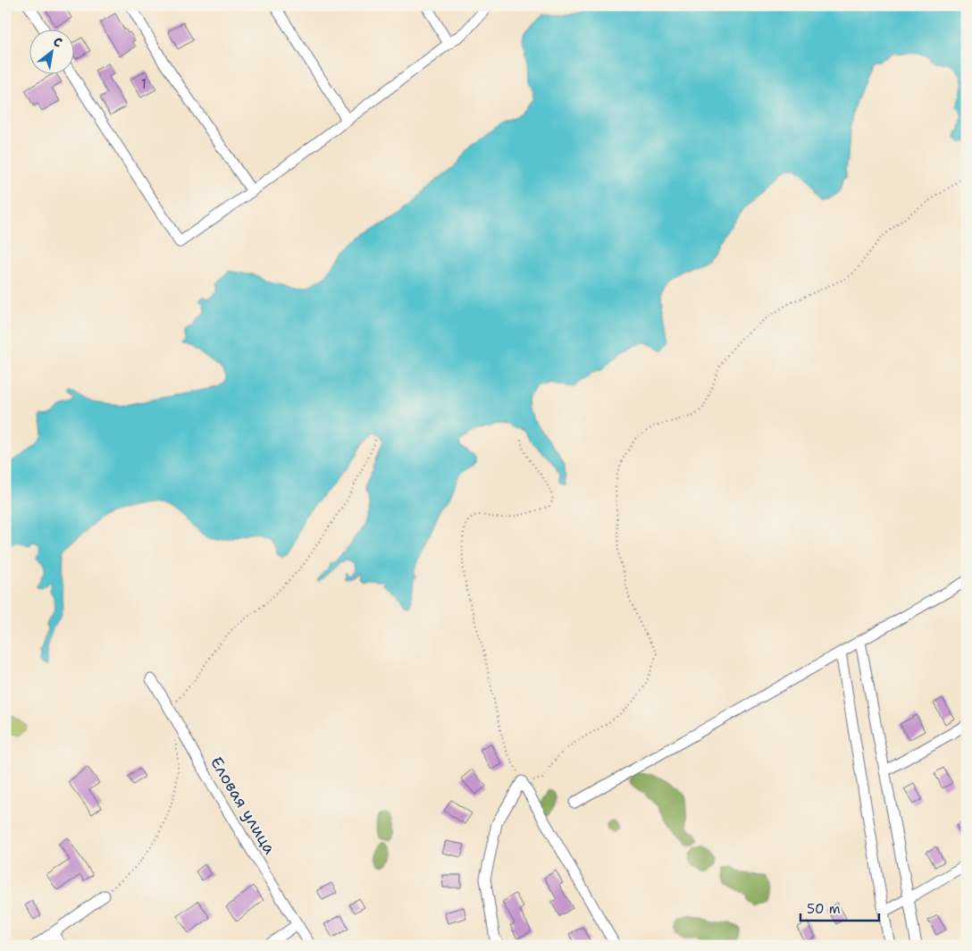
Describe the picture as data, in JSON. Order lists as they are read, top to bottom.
{
  "streets": {
    "street": ["Еловая улица"]
  },
  "house_numbers": ["1"],
  "scale_bar": "50 m",
  "north": "top right"
}
